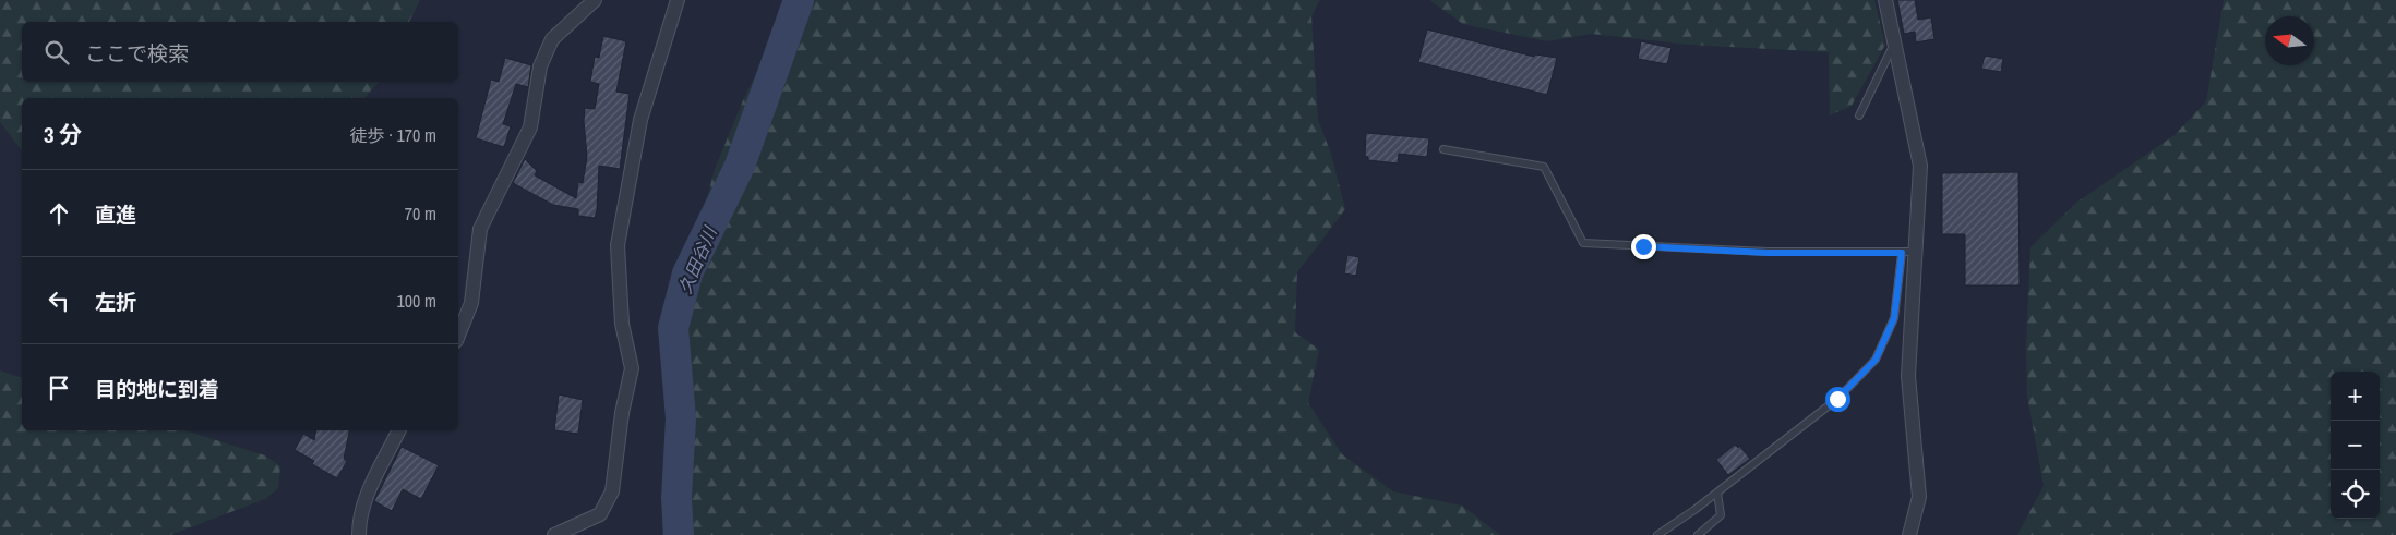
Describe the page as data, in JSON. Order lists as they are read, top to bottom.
{
  "water": ["久田谷川"],
  "north": "left",
  "page": {
    "search": "ここで検索",
    "heading": ["3 分", "徒歩 · 170 m"],
    "list": [
      ["直進", "70 m"],
      ["左折", "100 m"],
      "目的地に到着"
    ],
    "map_buttons": ["+", "−"]
  }
}
